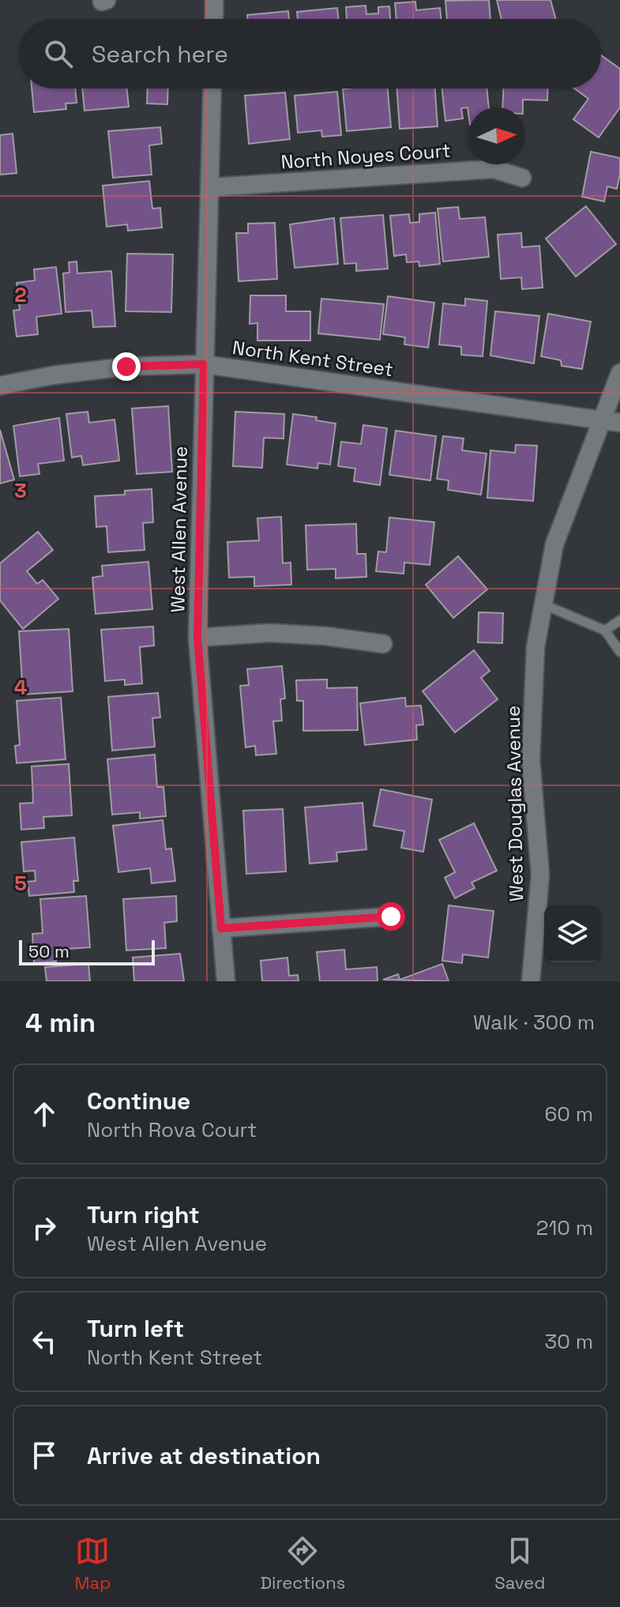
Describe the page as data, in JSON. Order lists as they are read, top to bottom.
{
  "streets": {
    "street": [
      "North Noyes Court",
      "North Kent Street",
      "West Allen Avenue",
      "West Douglas Avenue"
    ]
  },
  "crossings": [
    ["North Noyes Court", "West Allen Avenue"],
    ["North Kent Street", "West Allen Avenue"],
    ["North Kent Street", "West Douglas Avenue"]
  ],
  "scale_bar": "50 m",
  "north": "right",
  "page": {
    "search": "Search here",
    "scale": "50 m",
    "heading": ["4 min", "Walk · 300 m"],
    "list": [
      ["Continue", "North Rova Court", "60 m"],
      ["Turn right", "West Allen Avenue", "210 m"],
      ["Turn left", "North Kent Street", "30 m"],
      "Arrive at destination"
    ],
    "nav": ["Map", "Directions", "Saved"]
  },
  "grid": {
    "rows": [
      "2",
      "3",
      "4",
      "5"
    ]
  }
}
